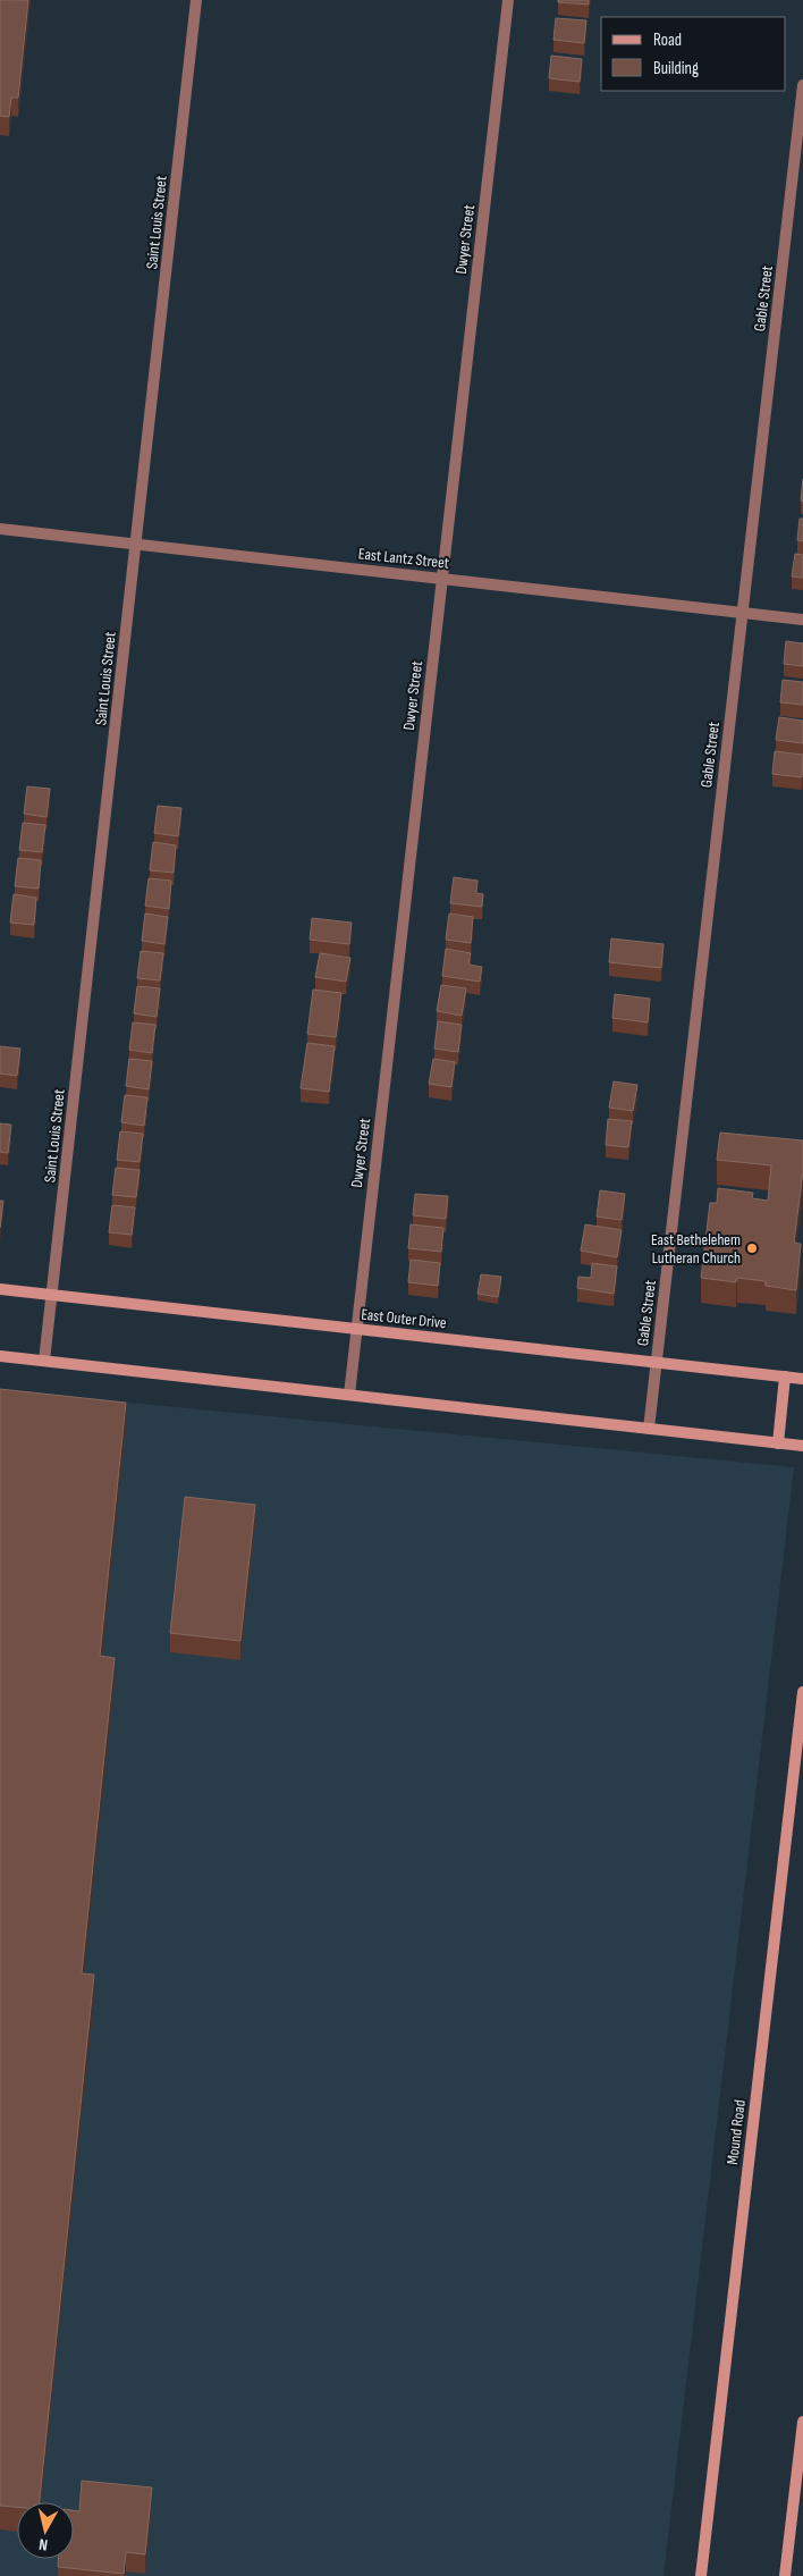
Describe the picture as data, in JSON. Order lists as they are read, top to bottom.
{
  "streets": {
    "main road": ["East Outer Drive", "Mound Road"],
    "street": [
      "Saint Louis Street",
      "Dwyer Street",
      "Gable Street",
      "East Lantz Street"
    ]
  },
  "crossings": [
    ["Saint Louis Street", "East Lantz Street"],
    ["Saint Louis Street", "East Outer Drive"],
    ["Dwyer Street", "East Lantz Street"],
    ["Dwyer Street", "East Outer Drive"],
    ["Gable Street", "East Lantz Street"],
    ["Gable Street", "East Outer Drive"]
  ],
  "places": ["East Bethelehem Lutheran Church"],
  "legend": ["Road", "Building"],
  "north": "bottom"
}
